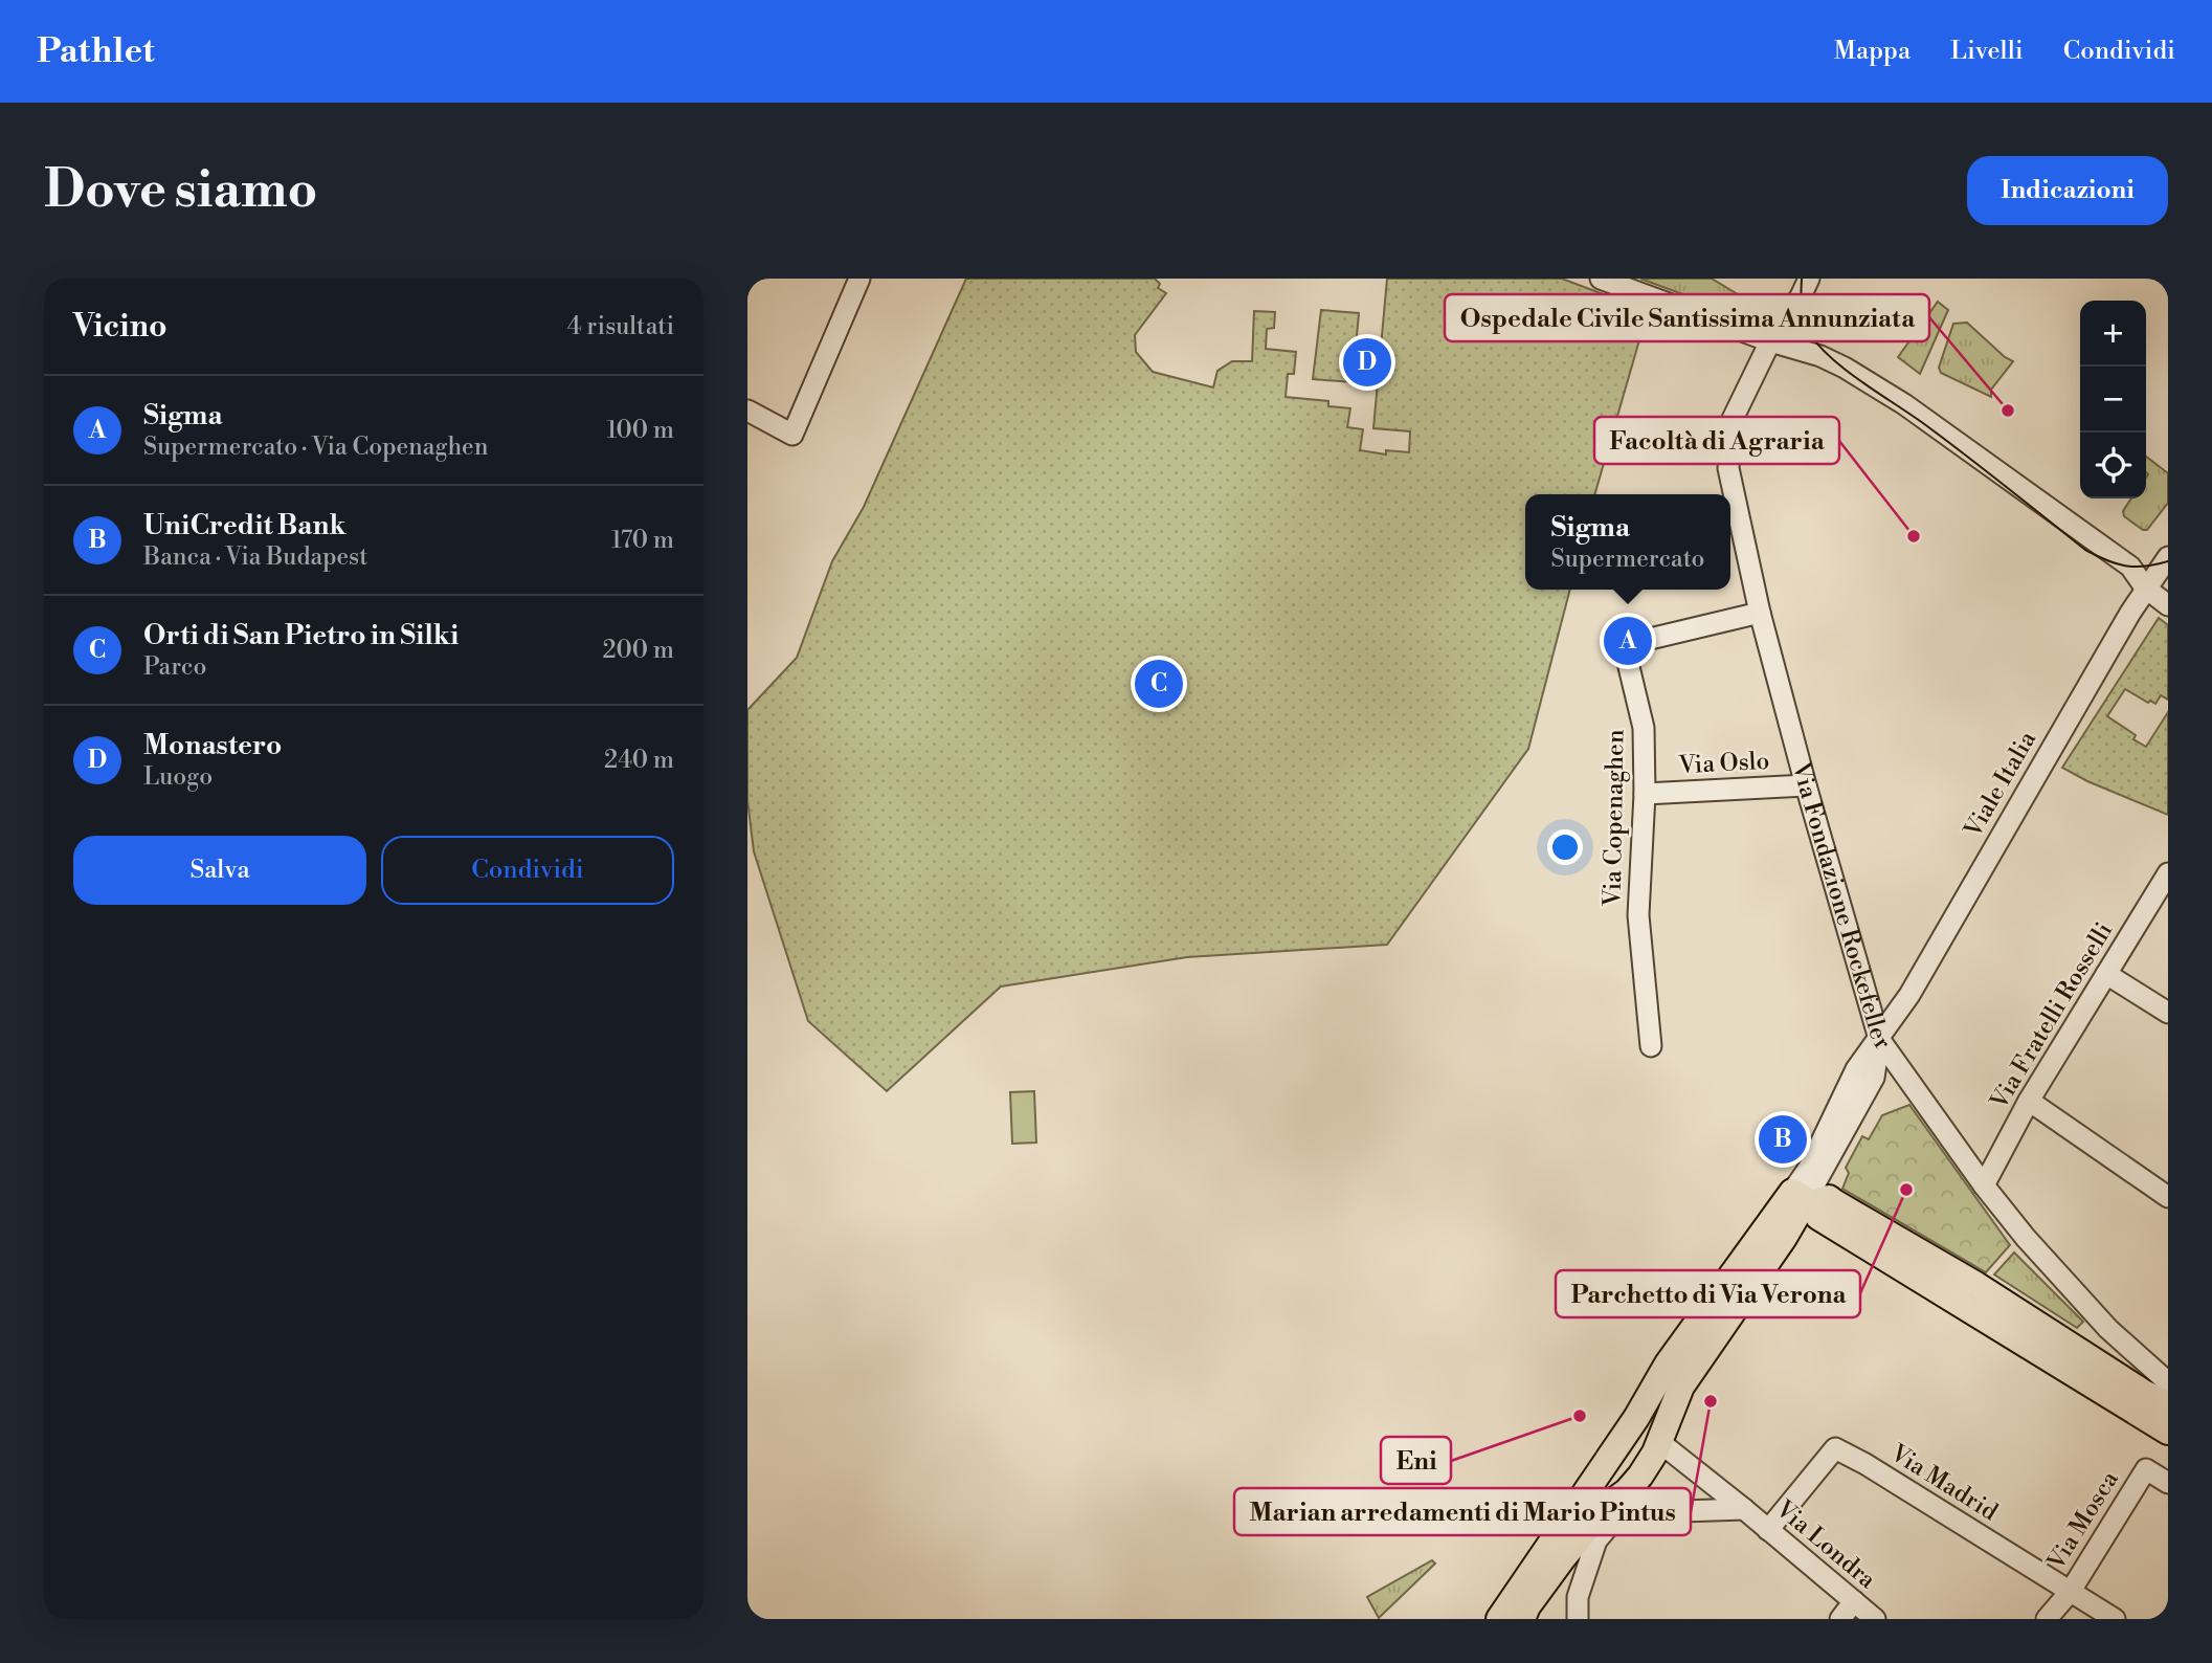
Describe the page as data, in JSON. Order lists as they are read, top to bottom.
{
  "streets": {
    "street": [
      "Via Oslo",
      "Viale Italia",
      "Via Copenaghen",
      "Via Fondazione Rockefeller",
      "Via Fratelli Rosselli",
      "Via Madrid",
      "Via Mosca",
      "Via Londra"
    ]
  },
  "crossings": [
    ["Via Oslo", "Via Copenaghen"],
    ["Via Oslo", "Via Fondazione Rockefeller"],
    ["Viale Italia", "Via Fondazione Rockefeller"],
    ["Via Copenaghen", "Via Fondazione Rockefeller"],
    ["Via Fondazione Rockefeller", "Via Fratelli Rosselli"],
    ["Via Madrid", "Via Mosca"],
    ["Via Madrid", "Via Londra"]
  ],
  "places": [
    "Ospedale Civile Santissima Annunziata",
    "Facoltà di Agraria",
    "Parchetto di Via Verona",
    "Marian arredamenti di Mario Pintus",
    "Eni"
  ],
  "page": {
    "header": "Pathlet",
    "nav": ["Mappa", "Livelli", "Condividi"],
    "buttons": [
      "Indicazioni",
      ["Salva", "Condividi"]
    ],
    "title": "Dove siamo",
    "heading": ["Vicino", "4 risultati"],
    "map_buttons": ["+", "−"],
    "pins": [
      "D",
      "A",
      "C",
      "B"
    ],
    "list": [
      {
        "mark": "A",
        "name": "Sigma",
        "note": "Supermercato · Via Copenaghen",
        "value": "100 m"
      },
      {
        "mark": "B",
        "name": "UniCredit Bank",
        "note": "Banca · Via Budapest",
        "value": "170 m"
      },
      {
        "mark": "C",
        "name": "Orti di San Pietro in Silki",
        "note": "Parco",
        "value": "200 m"
      },
      {
        "mark": "D",
        "name": "Monastero",
        "note": "Luogo",
        "value": "240 m"
      }
    ],
    "popup": ["Sigma", "Supermercato"]
  }
}
